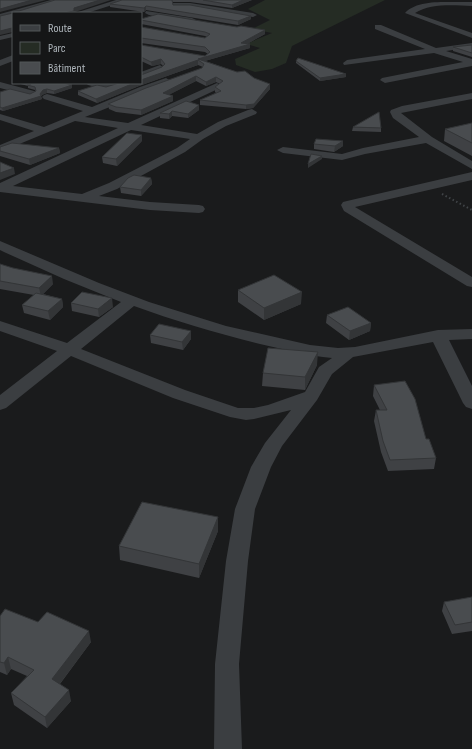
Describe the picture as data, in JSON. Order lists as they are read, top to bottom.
{
  "legend": ["Route", "Parc", "Bâtiment"]
}
